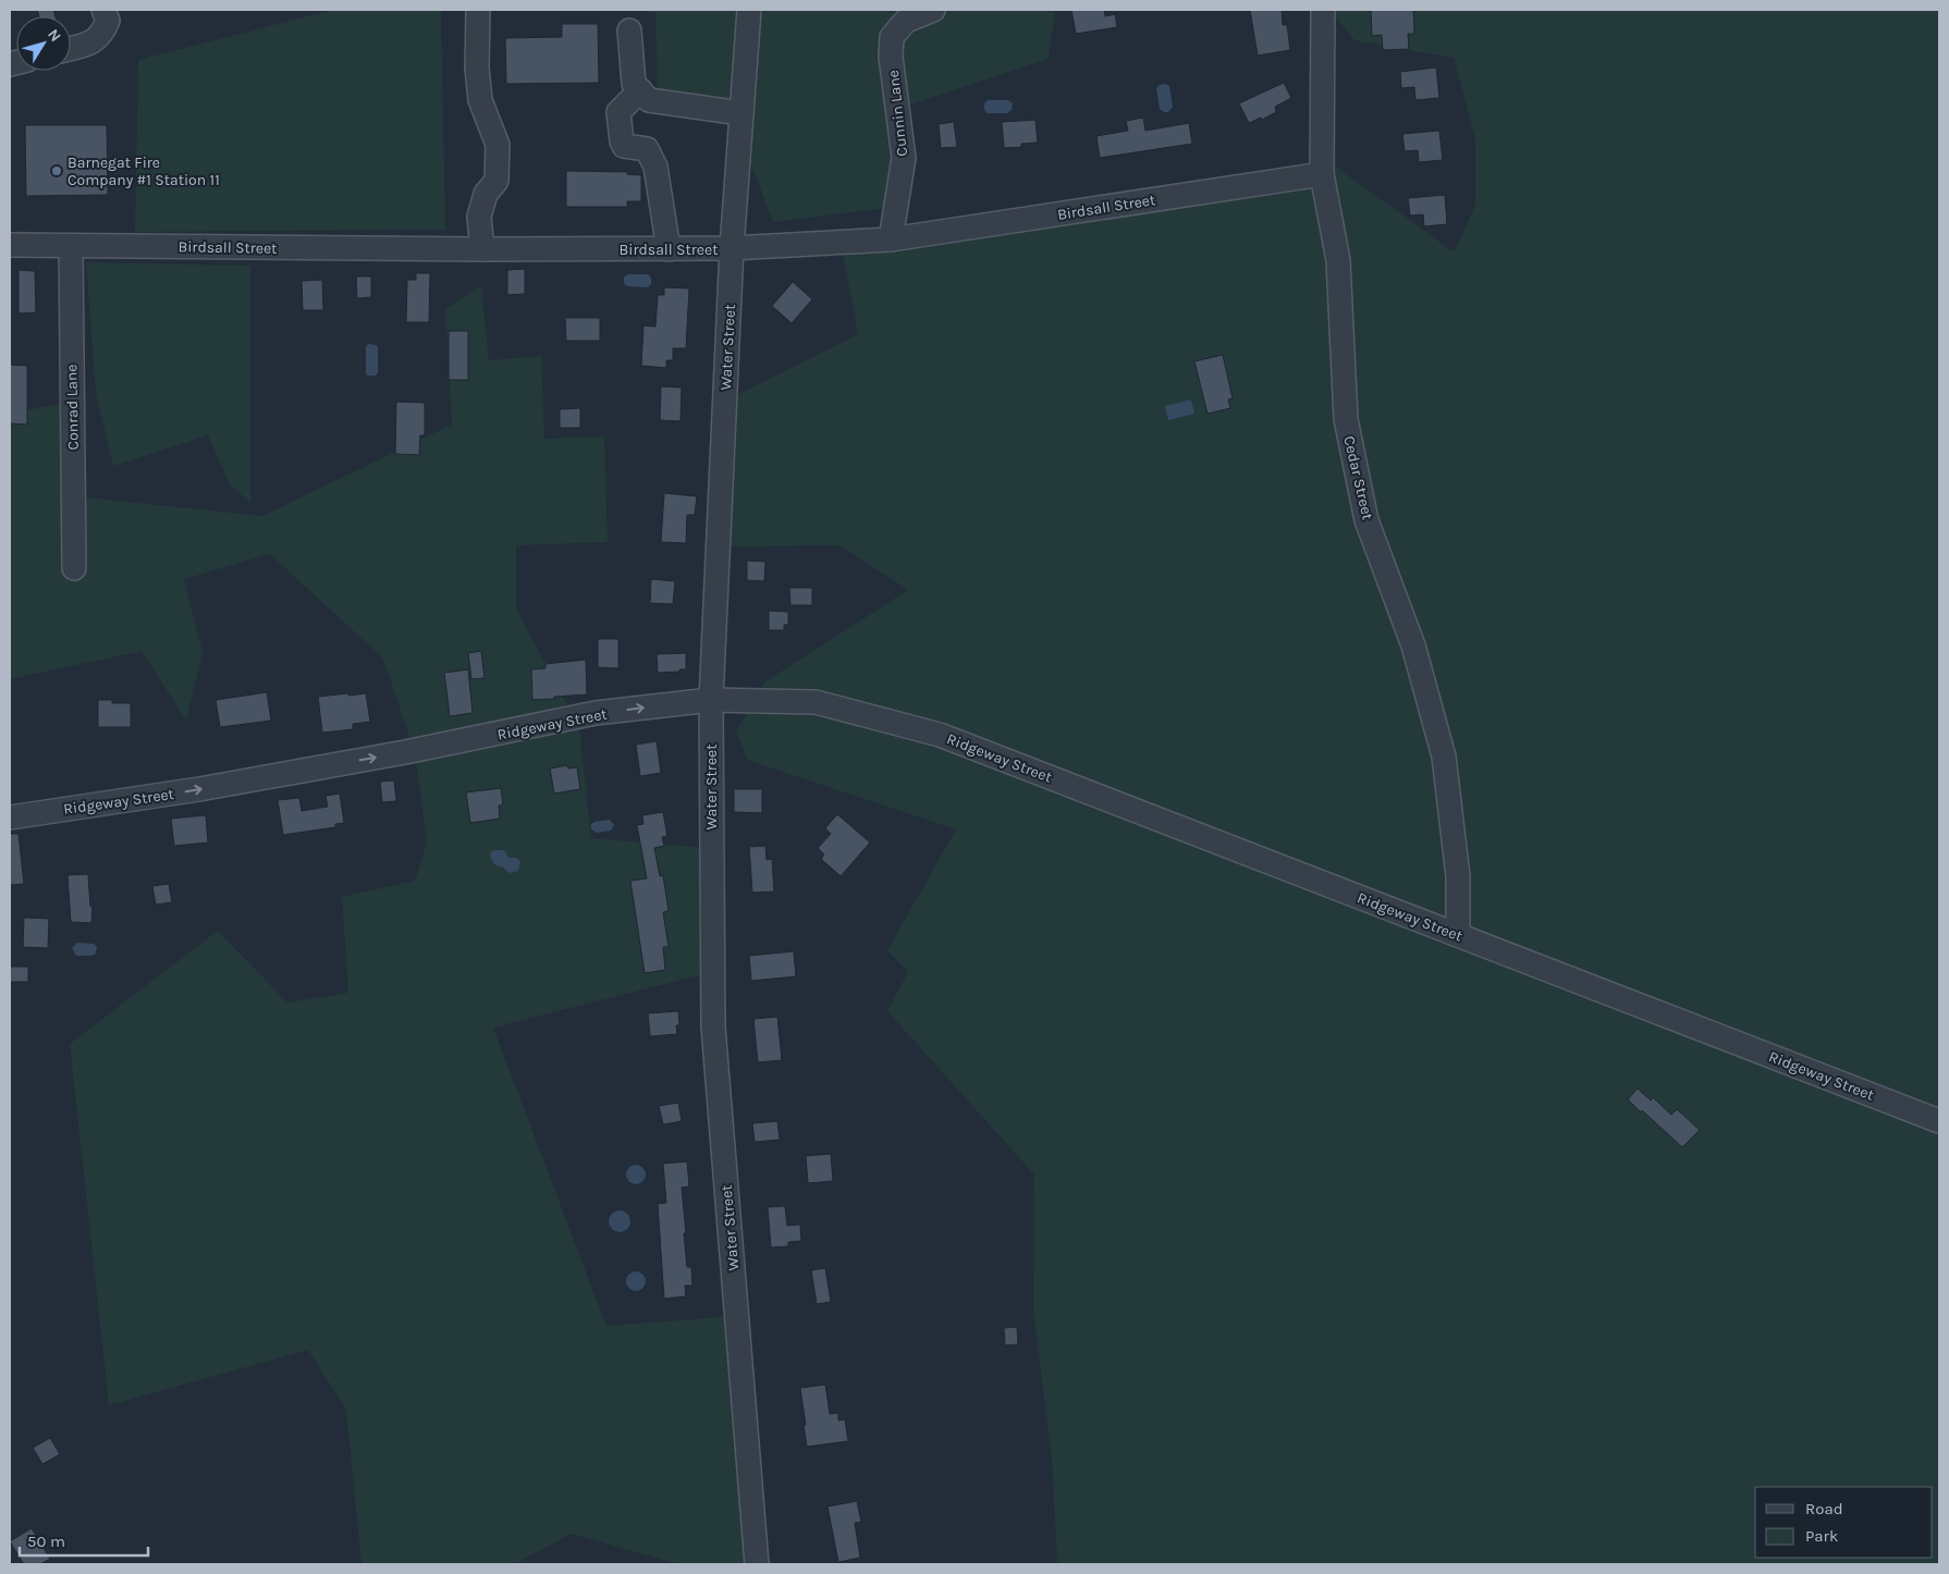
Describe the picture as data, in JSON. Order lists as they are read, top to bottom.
{
  "streets": {
    "street": [
      "Cunnin Lane",
      "Birdsall Street",
      "Water Street",
      "Conrad Lane",
      "Cedar Street",
      "Ridgeway Street"
    ]
  },
  "crossings": [
    ["Cunnin Lane", "Birdsall Street"],
    ["Birdsall Street", "Water Street"],
    ["Birdsall Street", "Conrad Lane"],
    ["Birdsall Street", "Cedar Street"],
    ["Water Street", "Ridgeway Street"],
    ["Cedar Street", "Ridgeway Street"]
  ],
  "one_way": ["Ridgeway Street"],
  "places": ["Barnegat Fire Company #1 Station 11"],
  "legend": ["Road", "Park"],
  "scale_bar": "50 m",
  "north": "top right"
}
